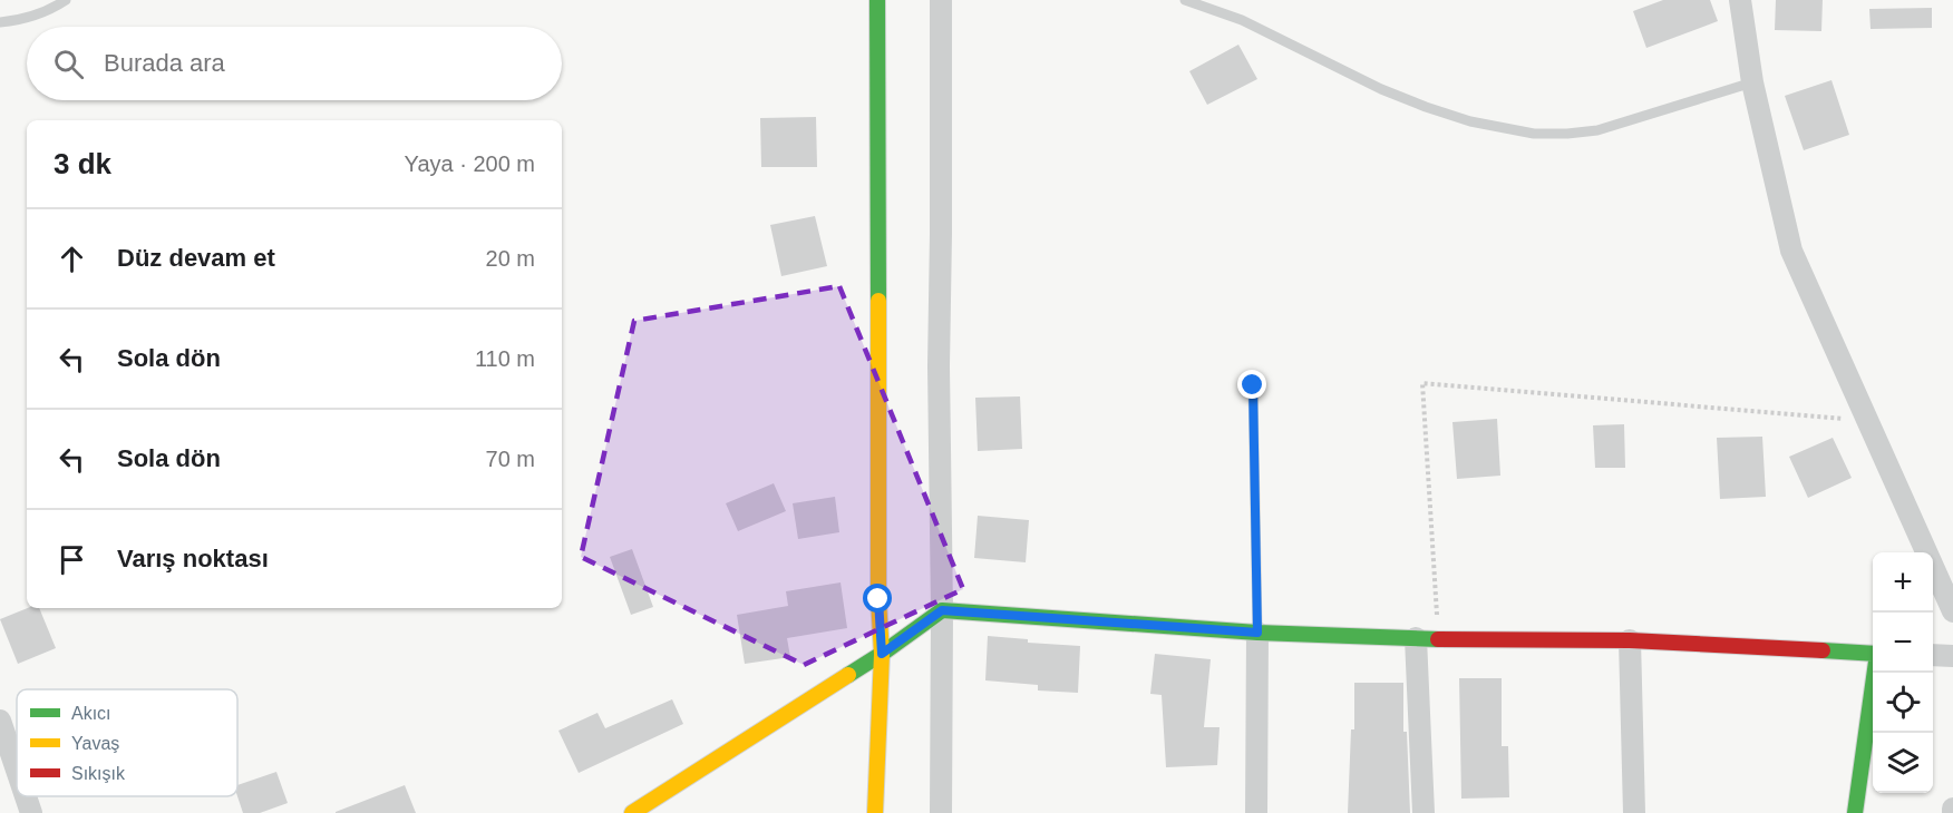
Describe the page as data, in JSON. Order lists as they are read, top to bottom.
{
  "legend": ["Akıcı", "Yavaş", "Sıkışık"],
  "page": {
    "search": "Burada ara",
    "heading": ["3 dk", "Yaya · 200 m"],
    "list": [
      ["Düz devam et", "20 m"],
      ["Sola dön", "110 m"],
      ["Sola dön", "70 m"],
      "Varış noktası"
    ],
    "map_buttons": ["+", "−"]
  }
}
